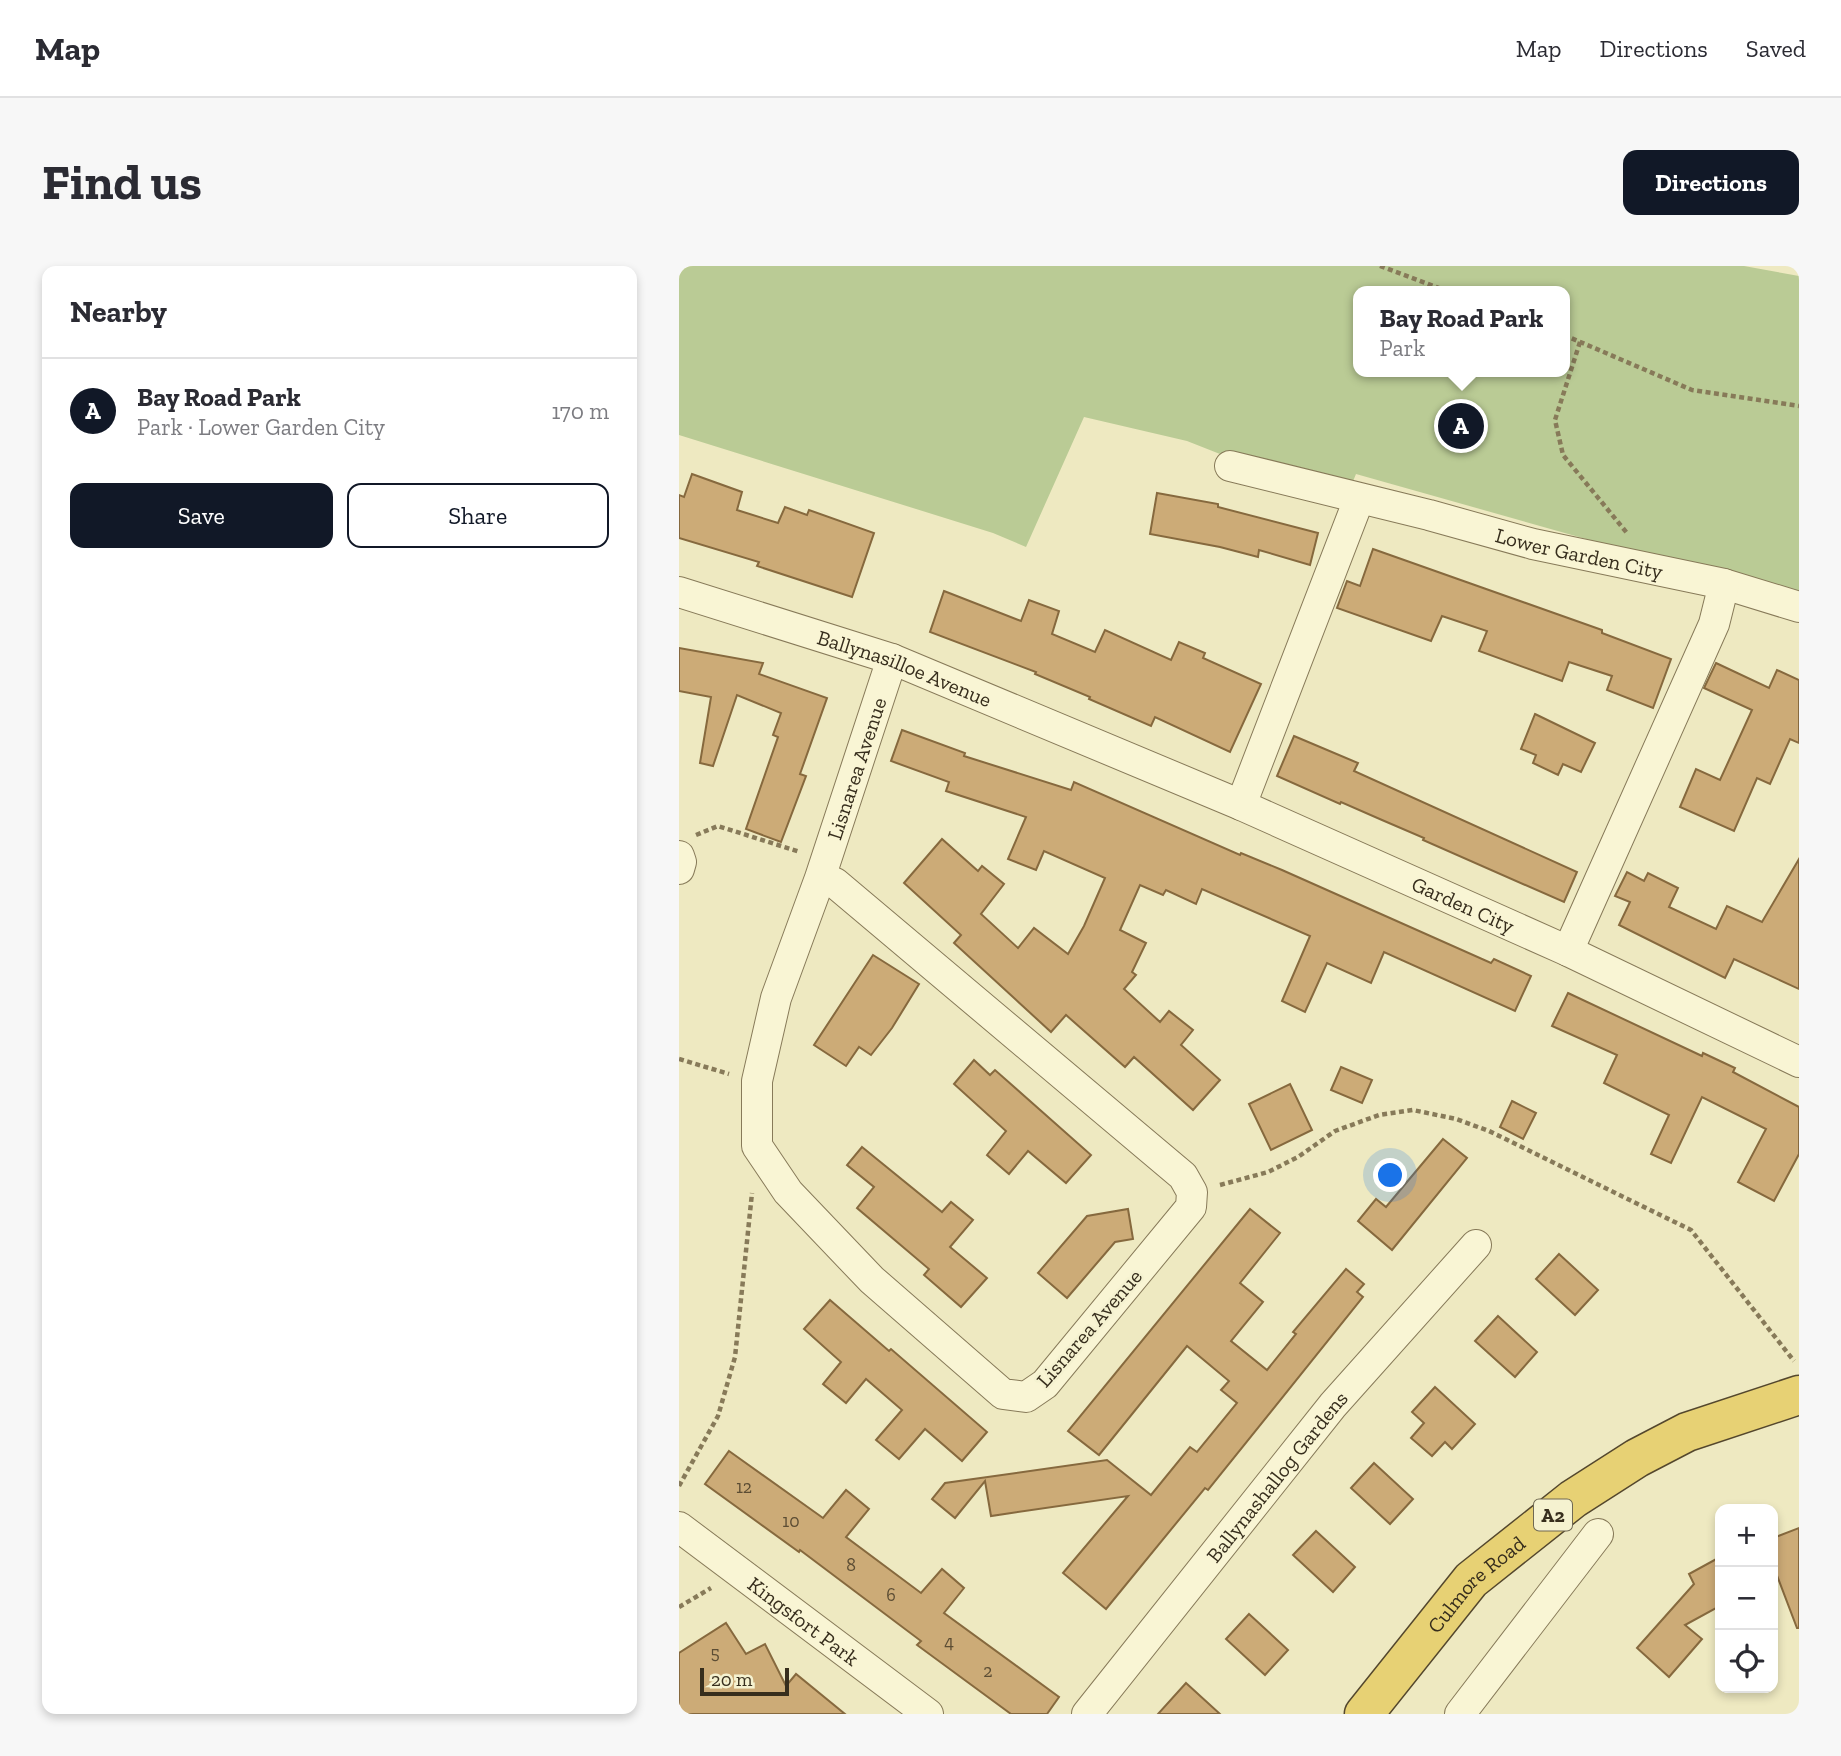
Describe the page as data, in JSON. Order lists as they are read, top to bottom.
{
  "streets": {
    "highway": ["A2", "Culmore Road"],
    "street": [
      "Lower Garden City",
      "Ballynasilloe Avenue",
      "Lisnarea Avenue",
      "Garden City",
      "Ballynashallog Gardens",
      "Kingsfort Park"
    ]
  },
  "crossings": [
    ["Ballynasilloe Avenue", "Lisnarea Avenue"],
    ["Ballynasilloe Avenue", "Garden City"]
  ],
  "house_numbers": [
    "12",
    "10",
    "8",
    "6",
    "4",
    "5",
    "2"
  ],
  "scale_bar": "20 m",
  "page": {
    "header": "Map",
    "nav": ["Map", "Directions", "Saved"],
    "buttons": [
      "Directions",
      ["Save", "Share"]
    ],
    "title": "Find us",
    "heading": "Nearby",
    "popup": ["Bay Road Park", "Park"],
    "list": [
      {
        "mark": "A",
        "name": "Bay Road Park",
        "note": "Park · Lower Garden City",
        "value": "170 m"
      }
    ],
    "pins": "A",
    "map_buttons": ["+", "−"],
    "scale": "20 m"
  }
}
